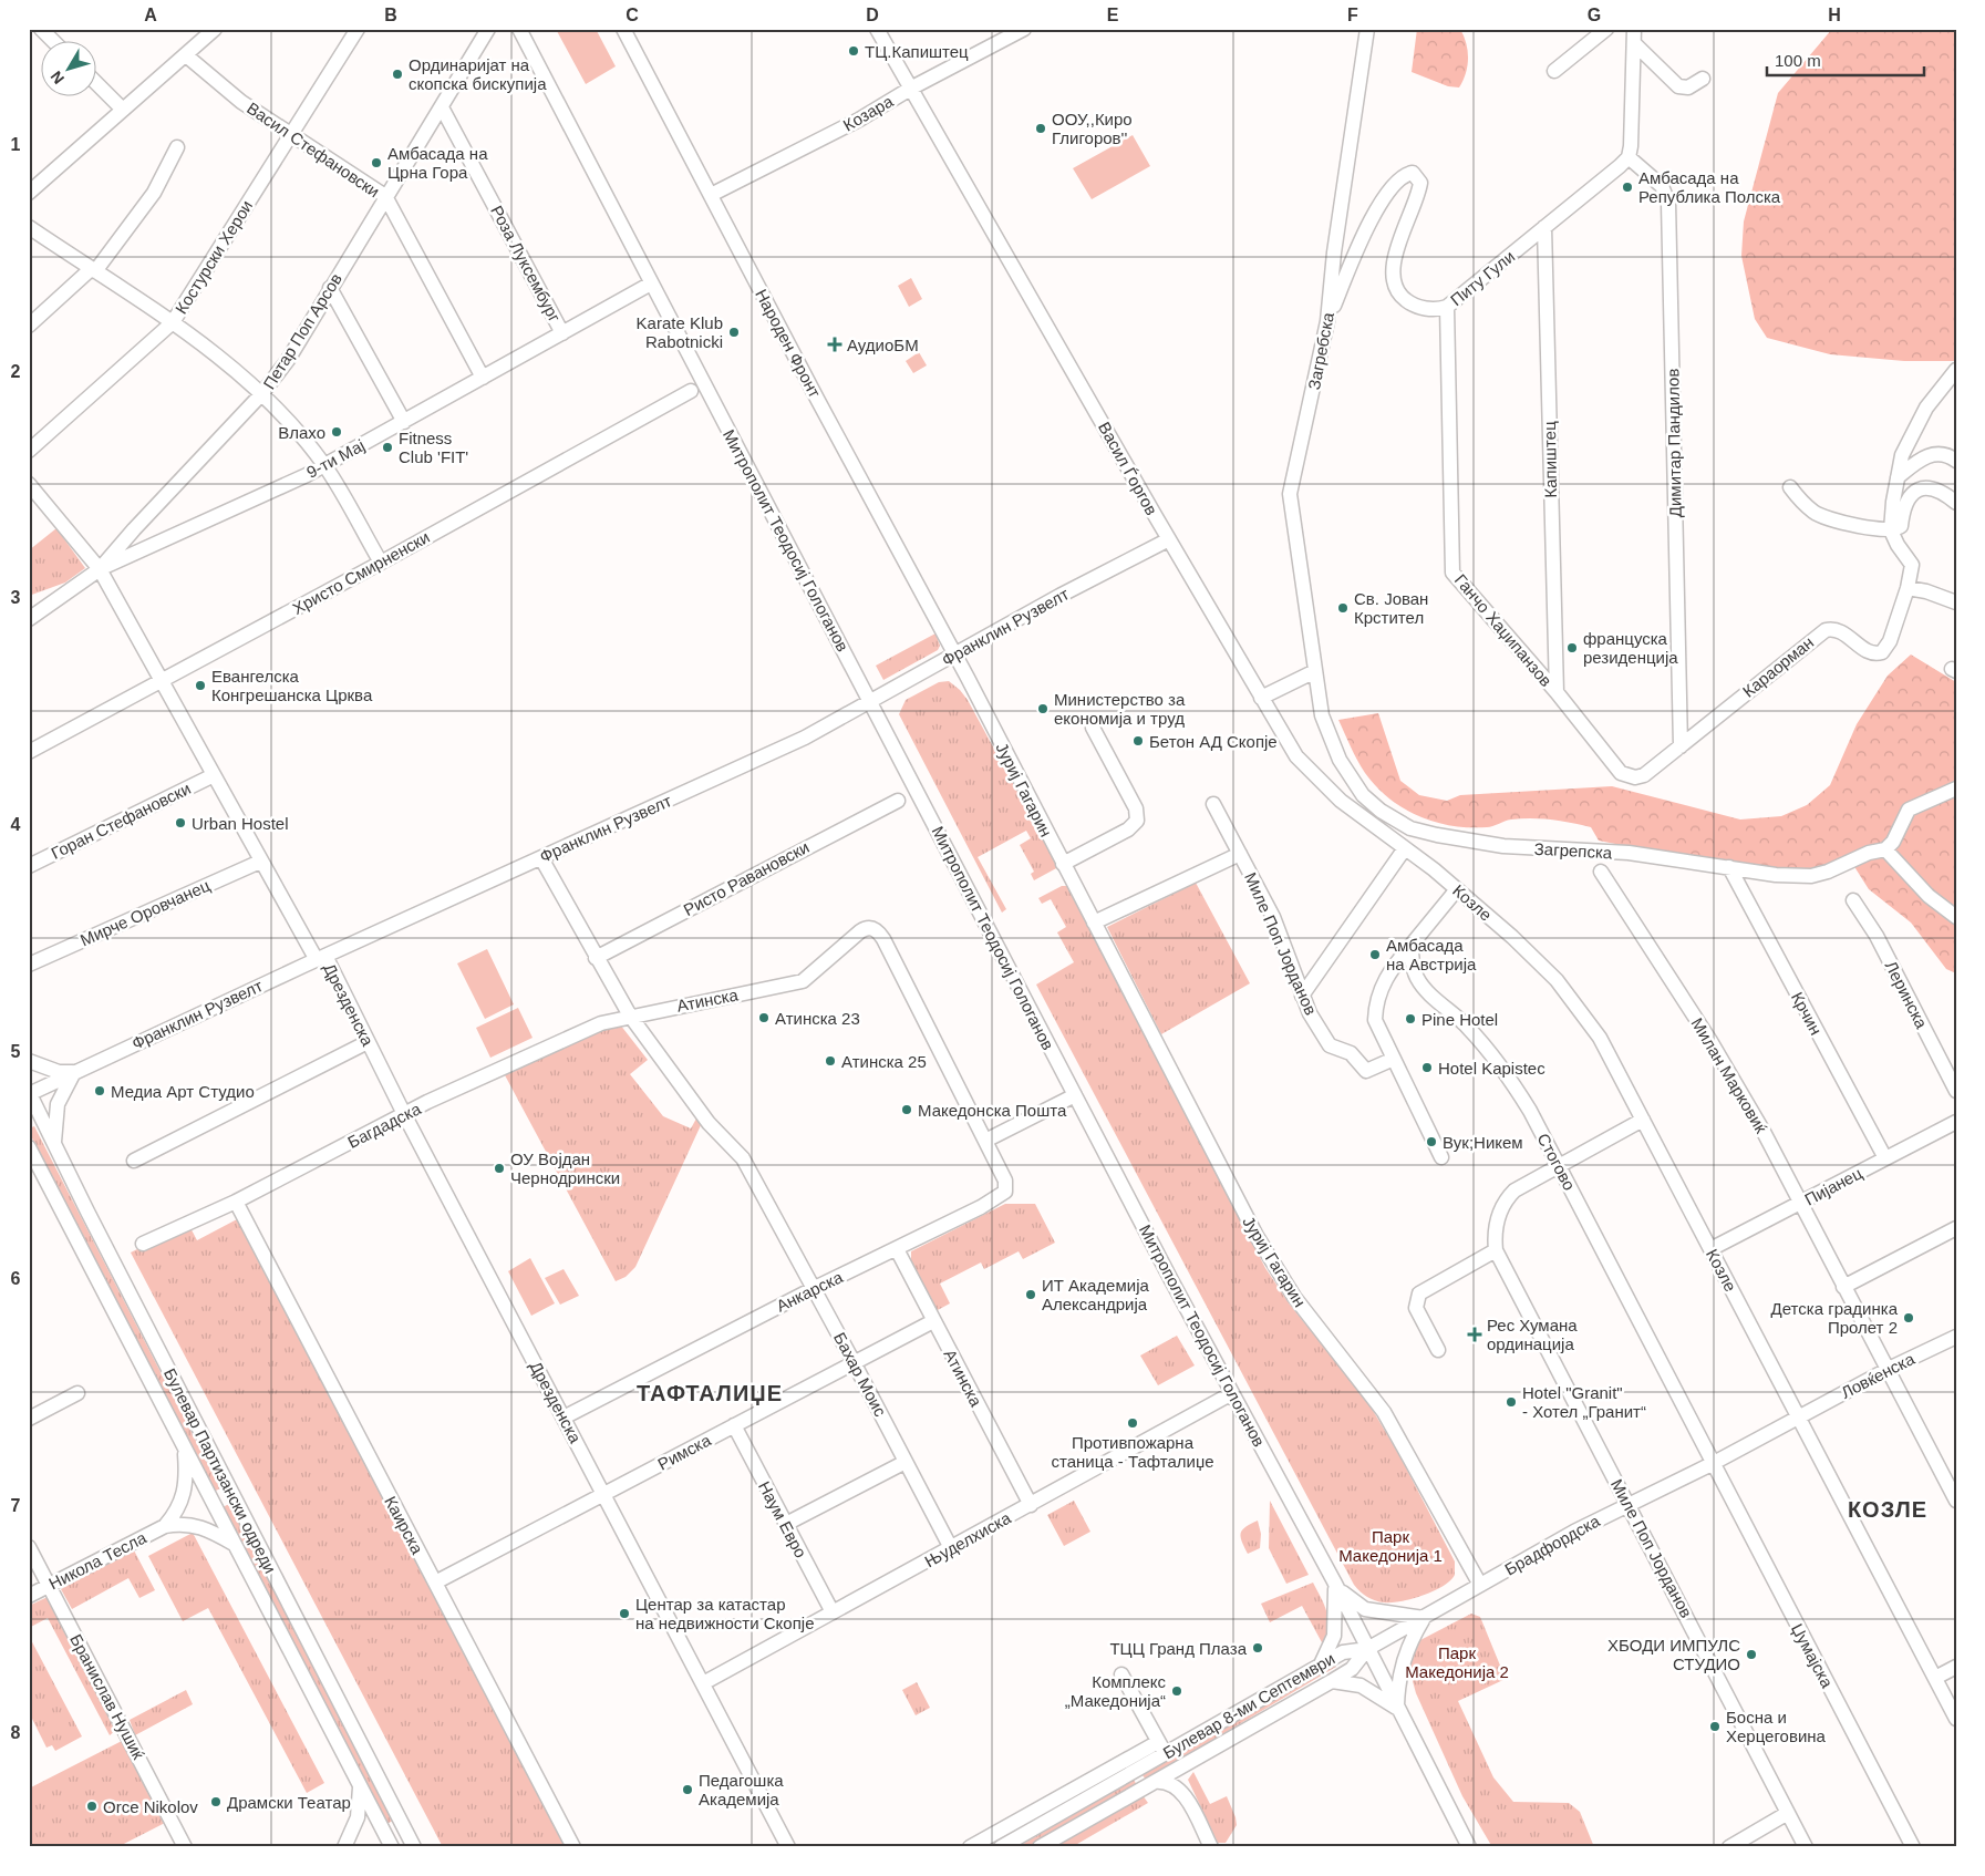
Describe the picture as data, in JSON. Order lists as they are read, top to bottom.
{
  "streets": {
    "street": [
      "Козара",
      "Васил Стефановски",
      "Костурски Херои",
      "Роза Луксембург",
      "Питу Гули",
      "Петар Поп Арсов",
      "Народен Фронт",
      "Загребска",
      "Димитар Пандилов",
      "9-ти Мај",
      "Капиштец",
      "Васил Ѓоргов",
      "Митрополит Теодосиј Гологанов",
      "Христо Смирненски",
      "Франклин Рузвелт",
      "Ганчо Хаџипанзов",
      "Караорман",
      "Јуриј Гагарин",
      "Горан Стефановски",
      "Загрепска",
      "Ристо Равановски",
      "Козле",
      "Мирче Оровчанец",
      "Миле Поп Јорданов",
      "Леринска",
      "Атинска",
      "Дрезденска",
      "Крчин",
      "Милан Марковиќ",
      "Багдадска",
      "Стогово",
      "Пијанец",
      "Анкарска",
      "Бахар Моис",
      "Ловќенска",
      "Римска",
      "Булевар Партизански одреди",
      "Наум Евро",
      "Каирска",
      "Њуделхиска",
      "Брадфордска",
      "Никола Тесла",
      "Џумајска",
      "Бранислав Нушиќ",
      "Булевар 8-ми Септември"
    ]
  },
  "crossings": [
    ["Козара", "Народен Фронт"],
    ["Козара", "Васил Ѓоргов"],
    ["Васил Стефановски", "Костурски Херои"],
    ["Васил Стефановски", "Петар Поп Арсов"],
    ["Васил Стефановски", "9-ти Мај"],
    ["Роза Луксембург", "Петар Поп Арсов"],
    ["Роза Луксембург", "9-ти Мај"],
    ["Питу Гули", "Загребска"],
    ["Питу Гули", "Димитар Пандилов"],
    ["Питу Гули", "Капиштец"],
    ["Питу Гули", "Ганчо Хаџипанзов"],
    ["Петар Поп Арсов", "9-ти Мај"],
    ["Петар Поп Арсов", "Дрезденска"],
    ["Народен Фронт", "Франклин Рузвелт"],
    ["Народен Фронт", "Јуриј Гагарин"],
    ["Загребска", "Загрепска"],
    ["Димитар Пандилов", "Караорман"],
    ["9-ти Мај", "Митрополит Теодосиј Гологанов"],
    ["9-ти Мај", "Дрезденска"],
    ["Капиштец", "Ганчо Хаџипанзов"],
    ["Васил Ѓоргов", "Франклин Рузвелт"],
    ["Васил Ѓоргов", "Козле"],
    ["Митрополит Теодосиј Гологанов", "Франклин Рузвелт"],
    ["Митрополит Теодосиј Гологанов", "Њуделхиска"],
    ["Митрополит Теодосиј Гологанов", "Брадфордска"],
    ["Митрополит Теодосиј Гологанов", "Булевар 8-ми Септември"],
    ["Христо Смирненски", "Дрезденска"],
    ["Франклин Рузвелт", "Јуриј Гагарин"],
    ["Франклин Рузвелт", "Дрезденска"],
    ["Франклин Рузвелт", "Бахар Моис"],
    ["Франклин Рузвелт", "Булевар Партизански одреди"],
    ["Ганчо Хаџипанзов", "Караорман"],
    ["Јуриј Гагарин", "Брадфордска"],
    ["Горан Стефановски", "Дрезденска"],
    ["Загрепска", "Крчин"],
    ["Ристо Равановски", "Бахар Моис"],
    ["Козле", "Миле Поп Јорданов"],
    ["Козле", "Пијанец"],
    ["Козле", "Ловќенска"],
    ["Козле", "Брадфордска"],
    ["Мирче Оровчанец", "Дрезденска"],
    ["Миле Поп Јорданов", "Стогово"],
    ["Миле Поп Јорданов", "Брадфордска"],
    ["Атинска", "Багдадска"],
    ["Атинска", "Анкарска"],
    ["Атинска", "Бахар Моис"],
    ["Атинска", "Римска"],
    ["Атинска", "Њуделхиска"],
    ["Дрезденска", "Багдадска"],
    ["Дрезденска", "Анкарска"],
    ["Дрезденска", "Римска"],
    ["Дрезденска", "Њуделхиска"],
    ["Крчин", "Пијанец"],
    ["Милан Марковиќ", "Пијанец"],
    ["Милан Марковиќ", "Ловќенска"],
    ["Багдадска", "Бахар Моис"],
    ["Багдадска", "Каирска"],
    ["Стогово", "Брадфордска"],
    ["Стогово", "Џумајска"],
    ["Анкарска", "Бахар Моис"],
    ["Бахар Моис", "Римска"],
    ["Бахар Моис", "Њуделхиска"],
    ["Ловќенска", "Брадфордска"],
    ["Римска", "Наум Евро"],
    ["Римска", "Каирска"],
    ["Булевар Партизански одреди", "Никола Тесла"],
    ["Наум Евро", "Њуделхиска"],
    ["Брадфордска", "Џумајска"],
    ["Брадфордска", "Булевар 8-ми Септември"],
    ["Никола Тесла", "Бранислав Нушиќ"]
  ],
  "districts": ["ТАФТАЛИЏЕ", "КОЗЛЕ"],
  "parks": ["Парк Македонија 1", "Парк Македонија 2"],
  "places": {
    "other": [
      "ТЦ.Капиштец",
      "Ординаријат на скопска бискупија",
      "ООУ,,Киро Глигоров''",
      "Амбасада на Црна Гора",
      "Амбасада на Република Полска",
      "Karate Klub Rabotnicki",
      "Влахо",
      "Fitness Club 'FIT'",
      "Св. Јован Крстител",
      "француска резиденција",
      "Евангелска Конгрешанска Црква",
      "Министерство за економија и труд",
      "Бетон АД Скопје",
      "Urban Hostel",
      "Амбасада на Австрија",
      "Атинска 23",
      "Pine Hotel",
      "Атинска 25",
      "Hotel Kapistec",
      "Медиа Арт Студио",
      "Македонска Пошта",
      "Вук;Никем",
      "ОУ Војдан Чернодрински",
      "ИТ Академија Александрија",
      "Детска градинка Пролет 2",
      "Hotel \"Granit\" - Хотел „Гранит“",
      "Противпожарна станица - Тафталиџе",
      "Центар за катастар на недвижности Скопје",
      "ТЦЦ Гранд Плаза",
      "ХБОДИ ИМПУЛС СТУДИО",
      "Комплекс „Македонија“",
      "Босна и Херцеговина",
      "Педагошка Академија",
      "Драмски Театар",
      "Orce Nikolov"
    ],
    "health": ["АудиоБМ", "Рес Хумана ординација"]
  },
  "scale_bar": "100 m",
  "north": "bottom left",
  "grid": {
    "columns": [
      "A",
      "B",
      "C",
      "D",
      "E",
      "F",
      "G",
      "H"
    ],
    "rows": [
      "1",
      "2",
      "3",
      "4",
      "5",
      "6",
      "7",
      "8"
    ]
  }
}
